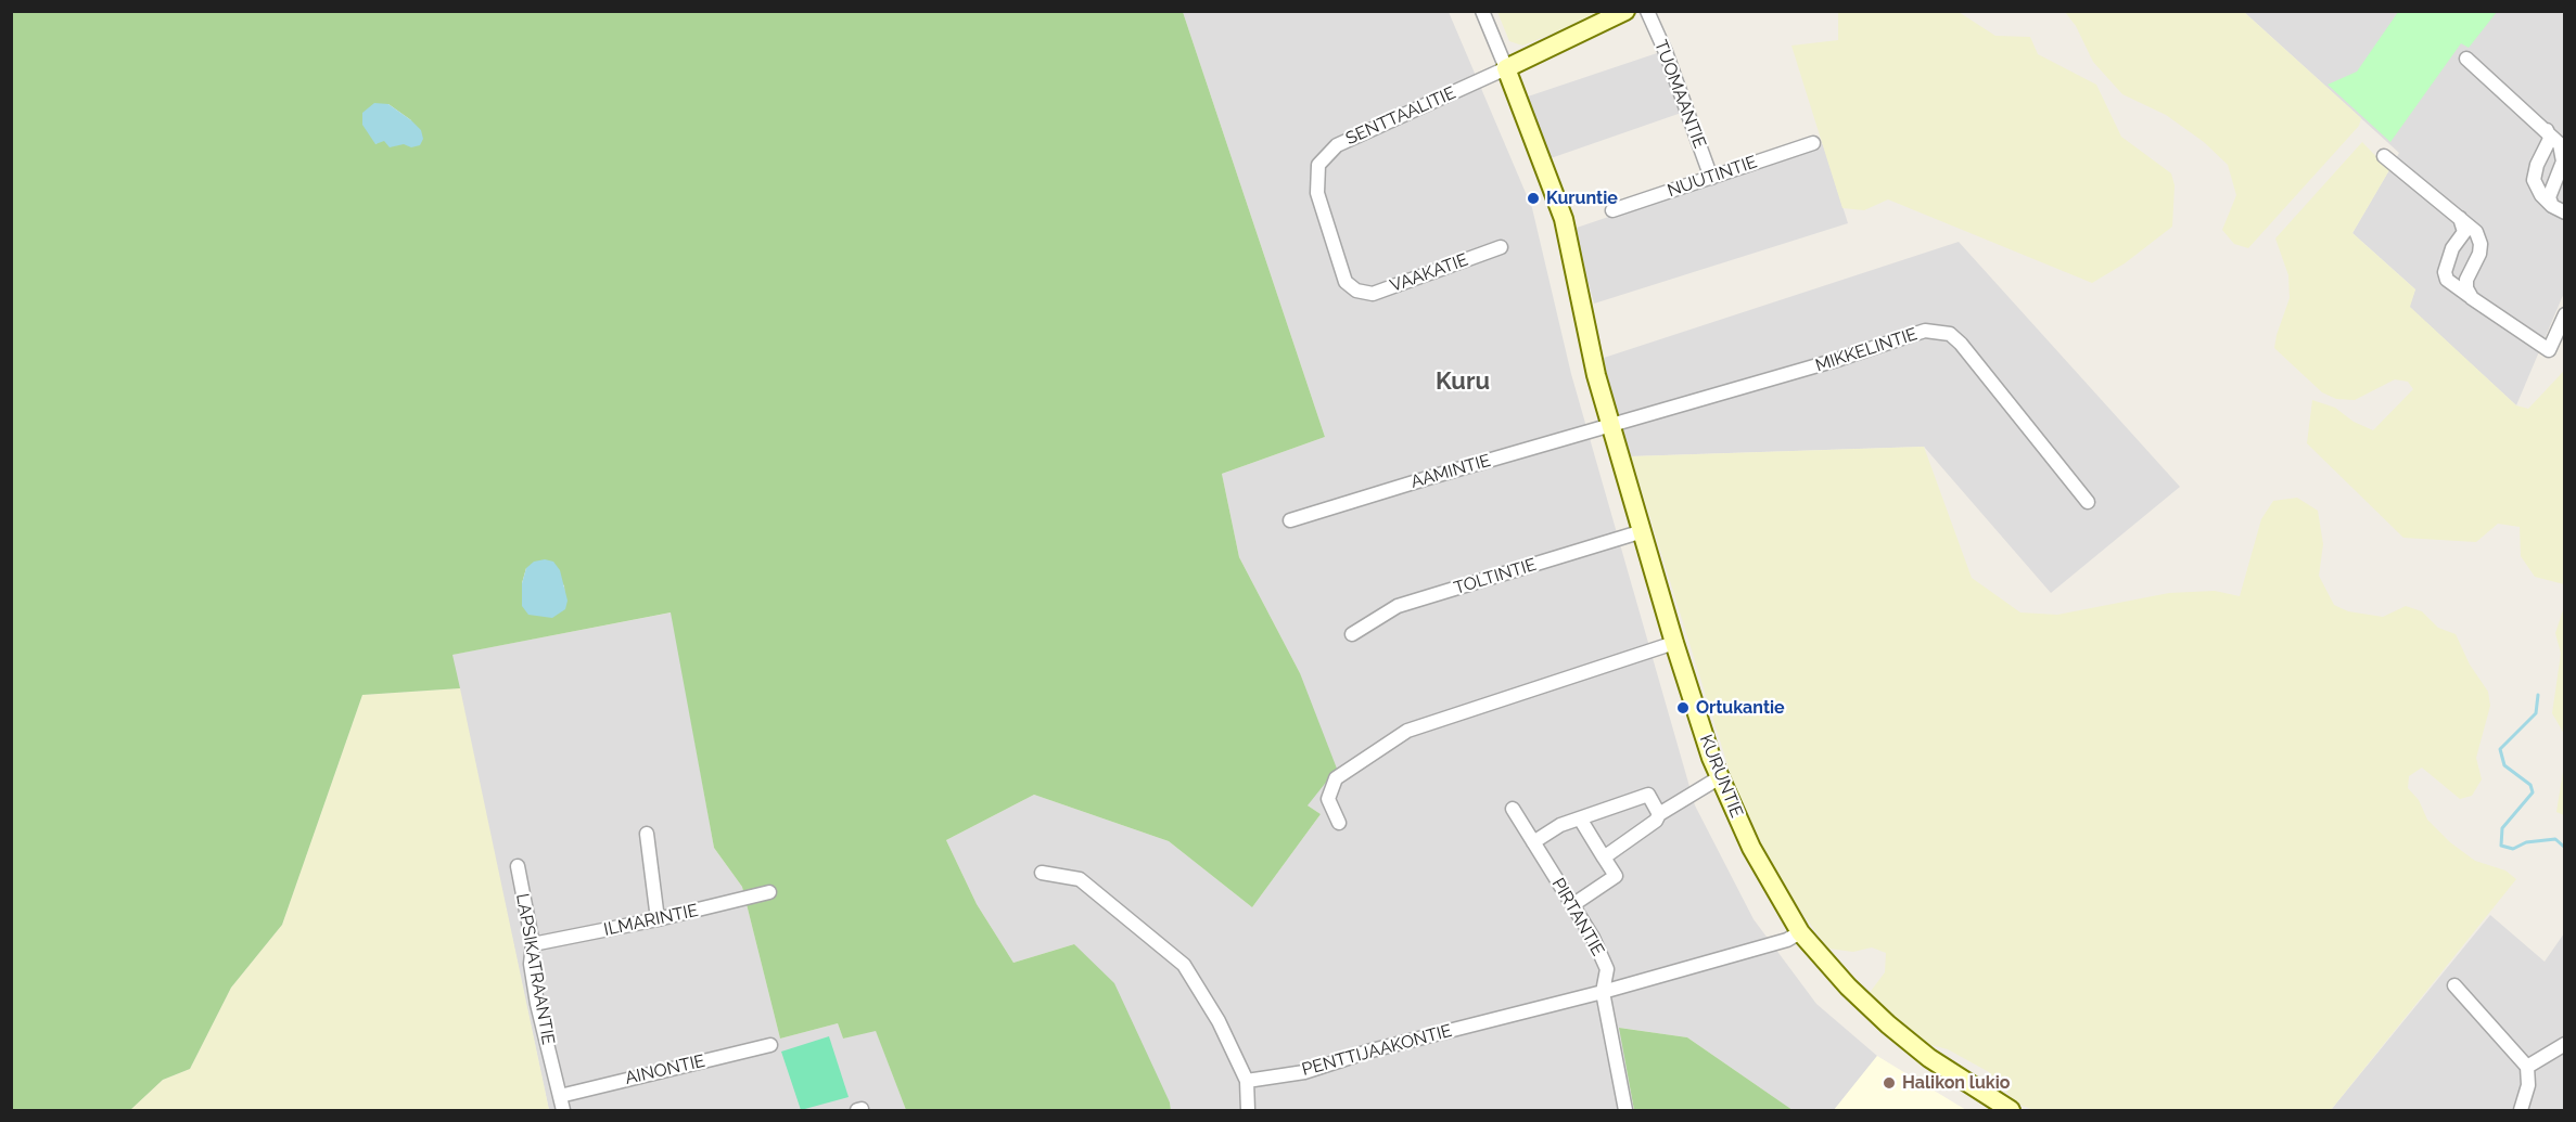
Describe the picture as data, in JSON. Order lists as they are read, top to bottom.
{
  "streets": {
    "street": [
      "TUOMAANTIE",
      "SENTTAALITIE",
      "NUUTINTIE",
      "VAAKATIE",
      "MIKKELINTIE",
      "AAMINTIE",
      "TOLTINTIE",
      "KURUNTIE",
      "PIRTANTIE",
      "ILMARINTIE",
      "LAPSIKATRAANTIE",
      "PENTTIJAAKONTIE",
      "AINONTIE"
    ]
  },
  "crossings": [
    ["TUOMAANTIE", "NUUTINTIE"],
    ["SENTTAALITIE", "VAAKATIE"],
    ["SENTTAALITIE", "KURUNTIE"],
    ["MIKKELINTIE", "AAMINTIE"],
    ["MIKKELINTIE", "KURUNTIE"],
    ["AAMINTIE", "KURUNTIE"],
    ["TOLTINTIE", "KURUNTIE"],
    ["KURUNTIE", "PENTTIJAAKONTIE"],
    ["PIRTANTIE", "PENTTIJAAKONTIE"],
    ["ILMARINTIE", "LAPSIKATRAANTIE"],
    ["LAPSIKATRAANTIE", "AINONTIE"]
  ],
  "districts": ["Kuru"],
  "places": ["Kuruntie", "Ortukantie", "Halikon lukio"]
}
